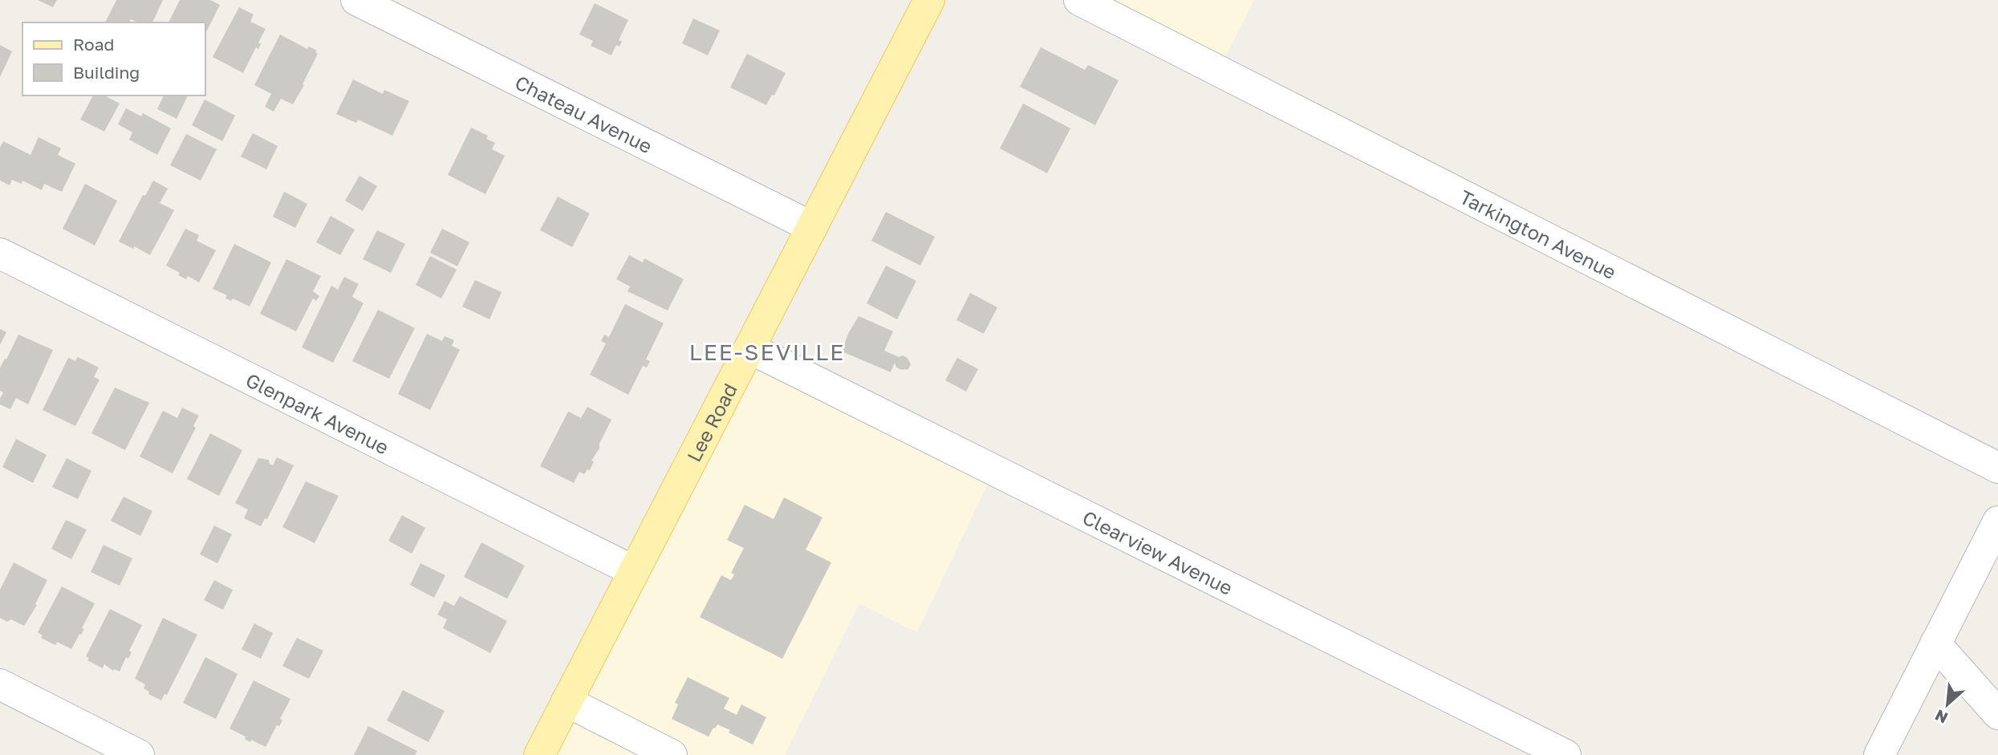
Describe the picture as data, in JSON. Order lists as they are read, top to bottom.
{
  "streets": {
    "main road": ["Lee Road"],
    "street": [
      "Chateau Avenue",
      "Tarkington Avenue",
      "Glenpark Avenue",
      "Clearview Avenue"
    ]
  },
  "crossings": [
    ["Chateau Avenue", "Lee Road"],
    ["Glenpark Avenue", "Lee Road"],
    ["Lee Road", "Clearview Avenue"]
  ],
  "districts": ["LEE-SEVILLE"],
  "legend": ["Road", "Building"],
  "north": "bottom left"
}
